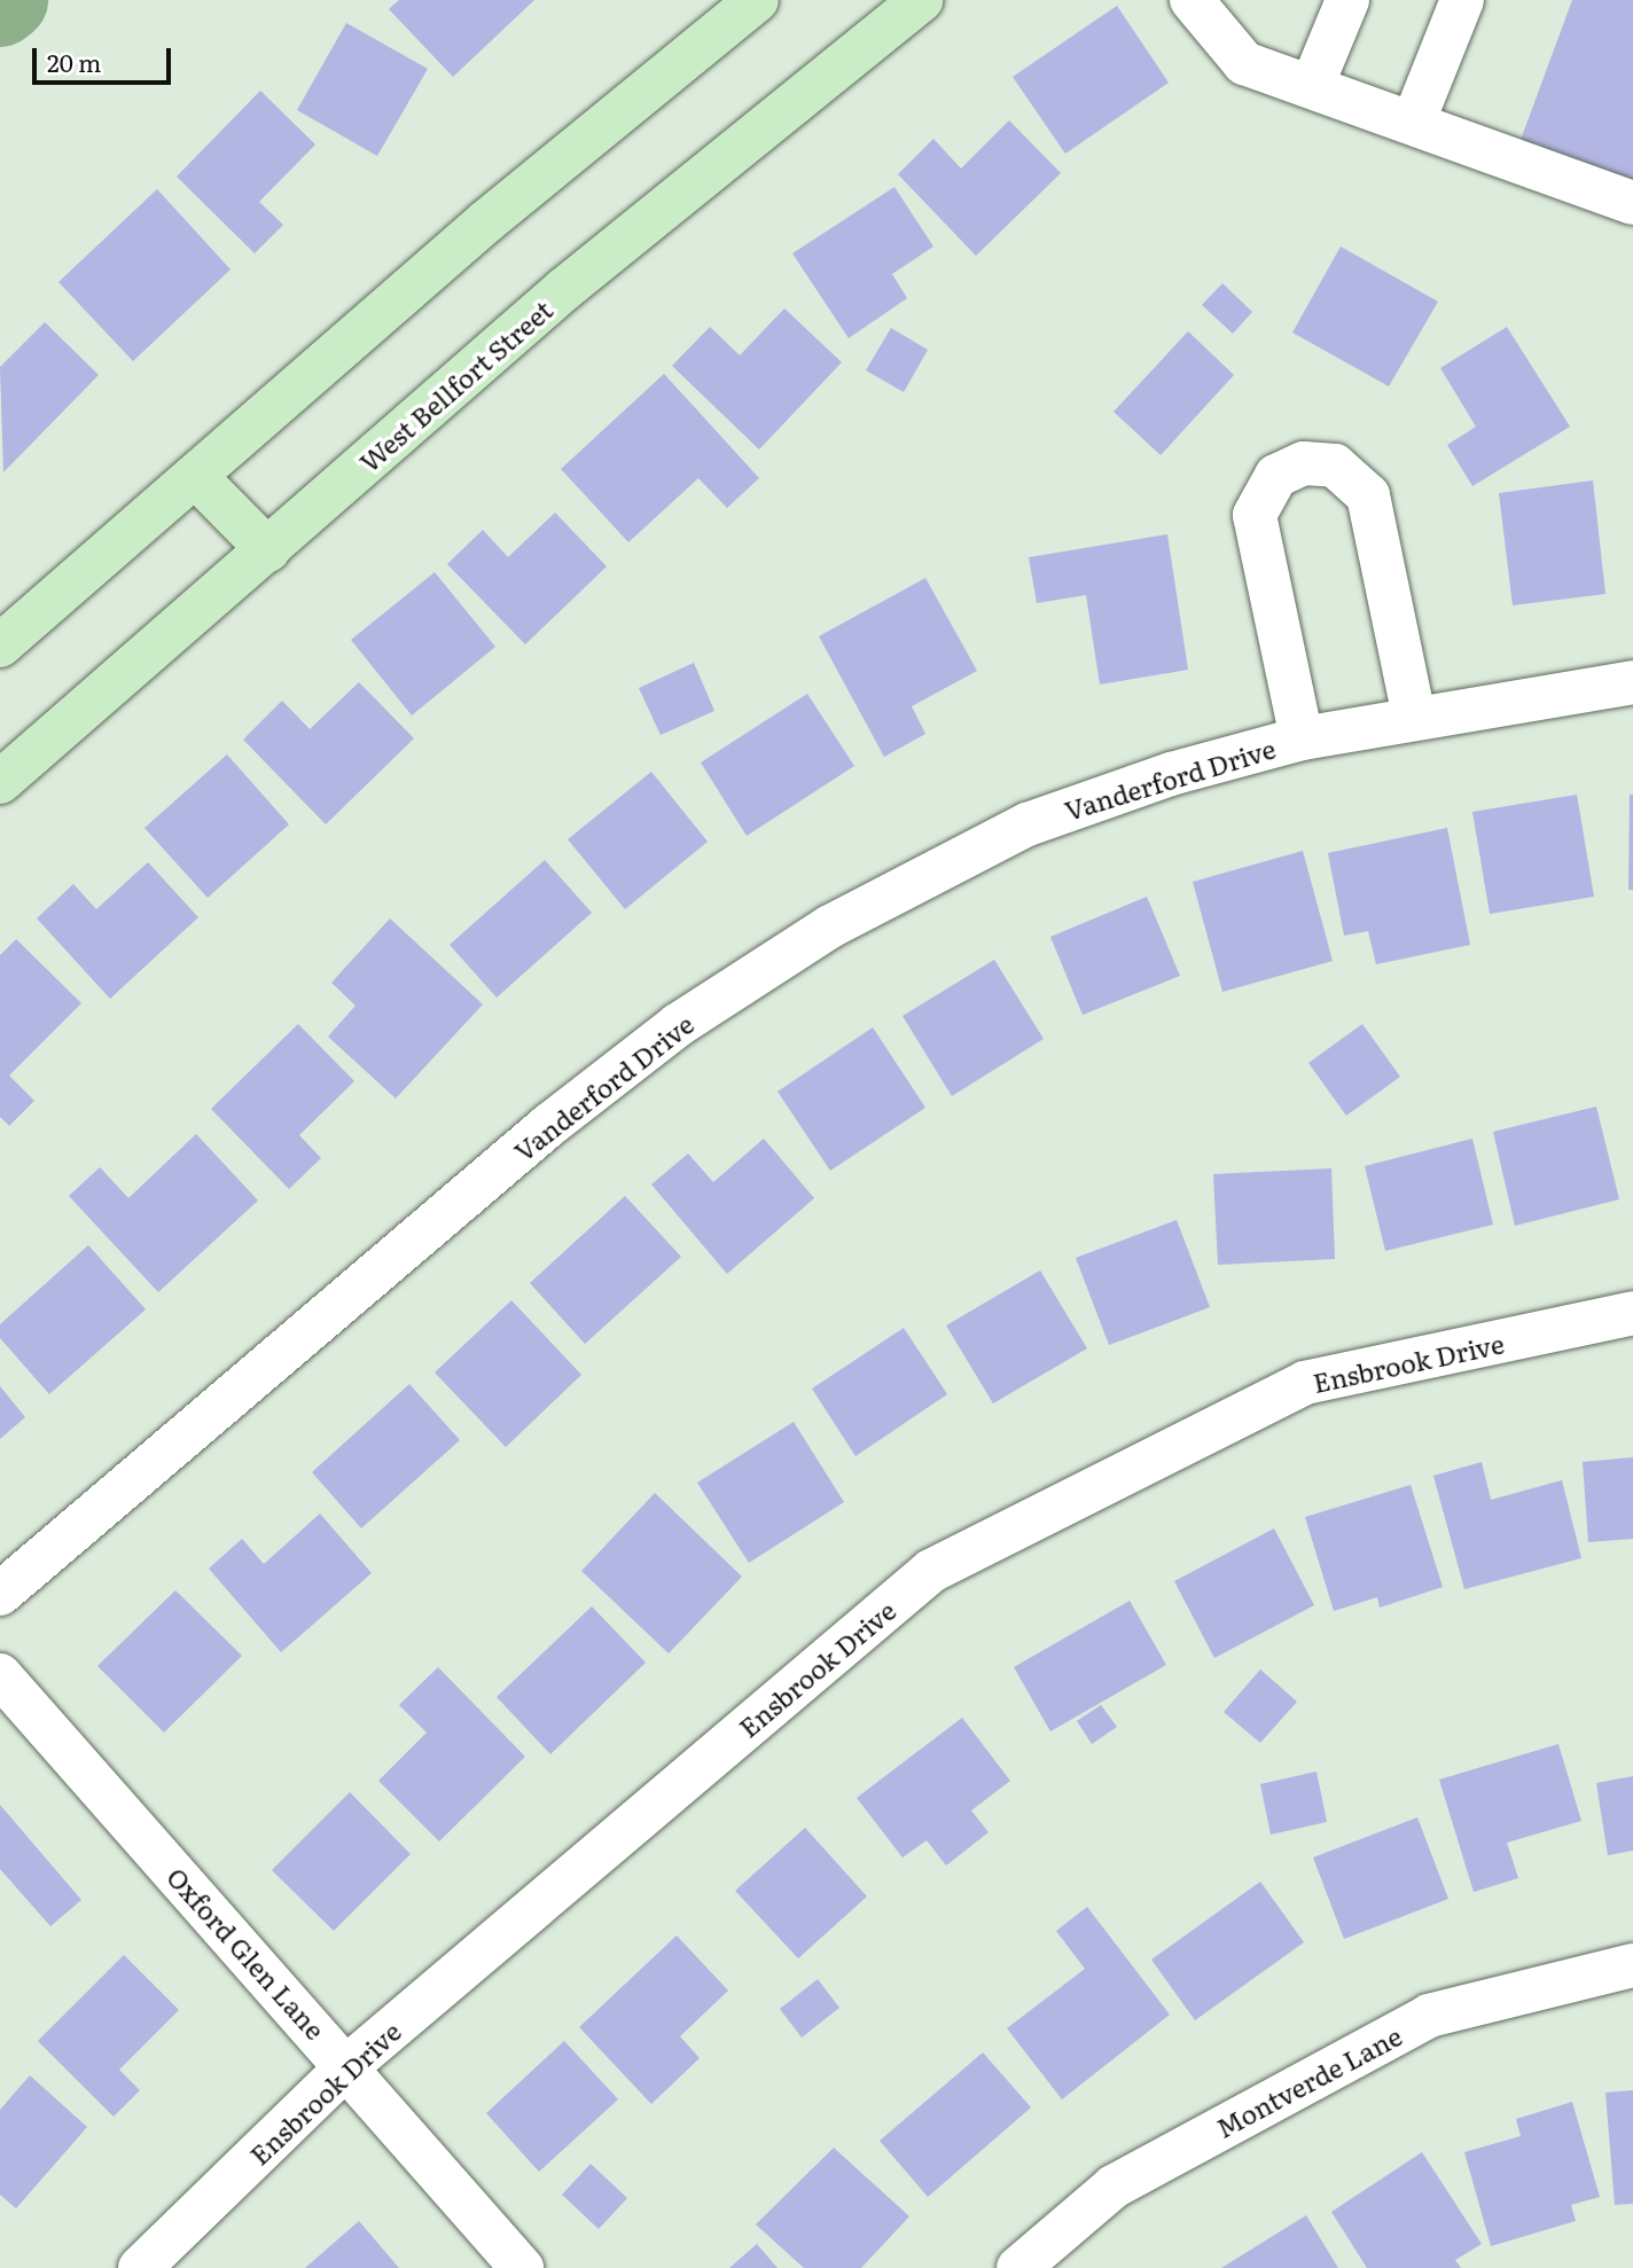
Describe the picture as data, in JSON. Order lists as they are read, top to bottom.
{
  "streets": {
    "main road": ["West Bellfort Street"],
    "street": [
      "Vanderford Drive",
      "Ensbrook Drive",
      "Oxford Glen Lane",
      "Montverde Lane"
    ]
  },
  "crossings": [
    ["Ensbrook Drive", "Oxford Glen Lane"]
  ],
  "scale_bar": "20 m"
}
